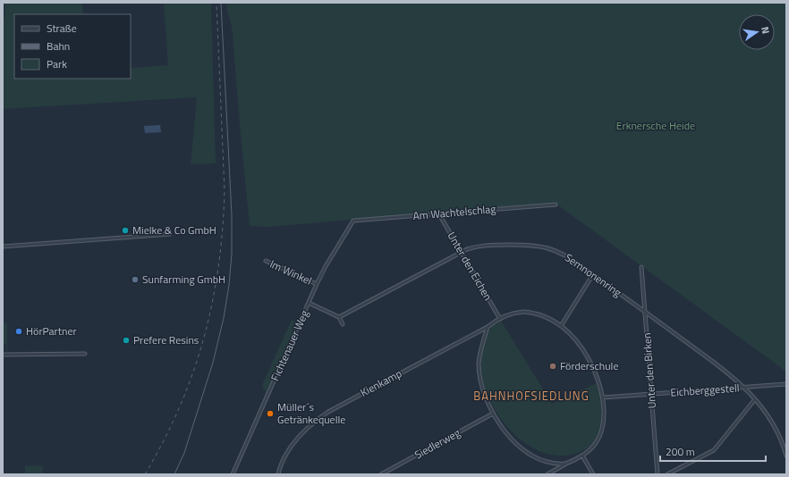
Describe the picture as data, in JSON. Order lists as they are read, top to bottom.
{
  "streets": {
    "street": [
      "Am Wachtelschlag",
      "Unter den Eichen",
      "Im Winkel",
      "Semnonenring",
      "Fichtenauer Weg",
      "Unter den Birken",
      "Kienkamp",
      "Eichberggestell",
      "Siedlerweg"
    ]
  },
  "crossings": [
    ["Am Wachtelschlag", "Unter den Eichen"],
    ["Am Wachtelschlag", "Fichtenauer Weg"],
    ["Unter den Eichen", "Semnonenring"],
    ["Unter den Eichen", "Kienkamp"],
    ["Im Winkel", "Fichtenauer Weg"],
    ["Semnonenring", "Unter den Birken"],
    ["Semnonenring", "Eichberggestell"],
    ["Unter den Birken", "Eichberggestell"],
    ["Kienkamp", "Eichberggestell"]
  ],
  "districts": ["BAHNHOFSIEDLUNG"],
  "parks": ["Erknersche Heide"],
  "places": [
    "Mielke & Co GmbH",
    "Sunfarming GmbH",
    "HörPartner",
    "Prefere Resins",
    "Förderschule",
    "Müller´s Getränkequelle"
  ],
  "legend": ["Straße", "Bahn", "Park"],
  "scale_bar": "200 m",
  "north": "right"
}
